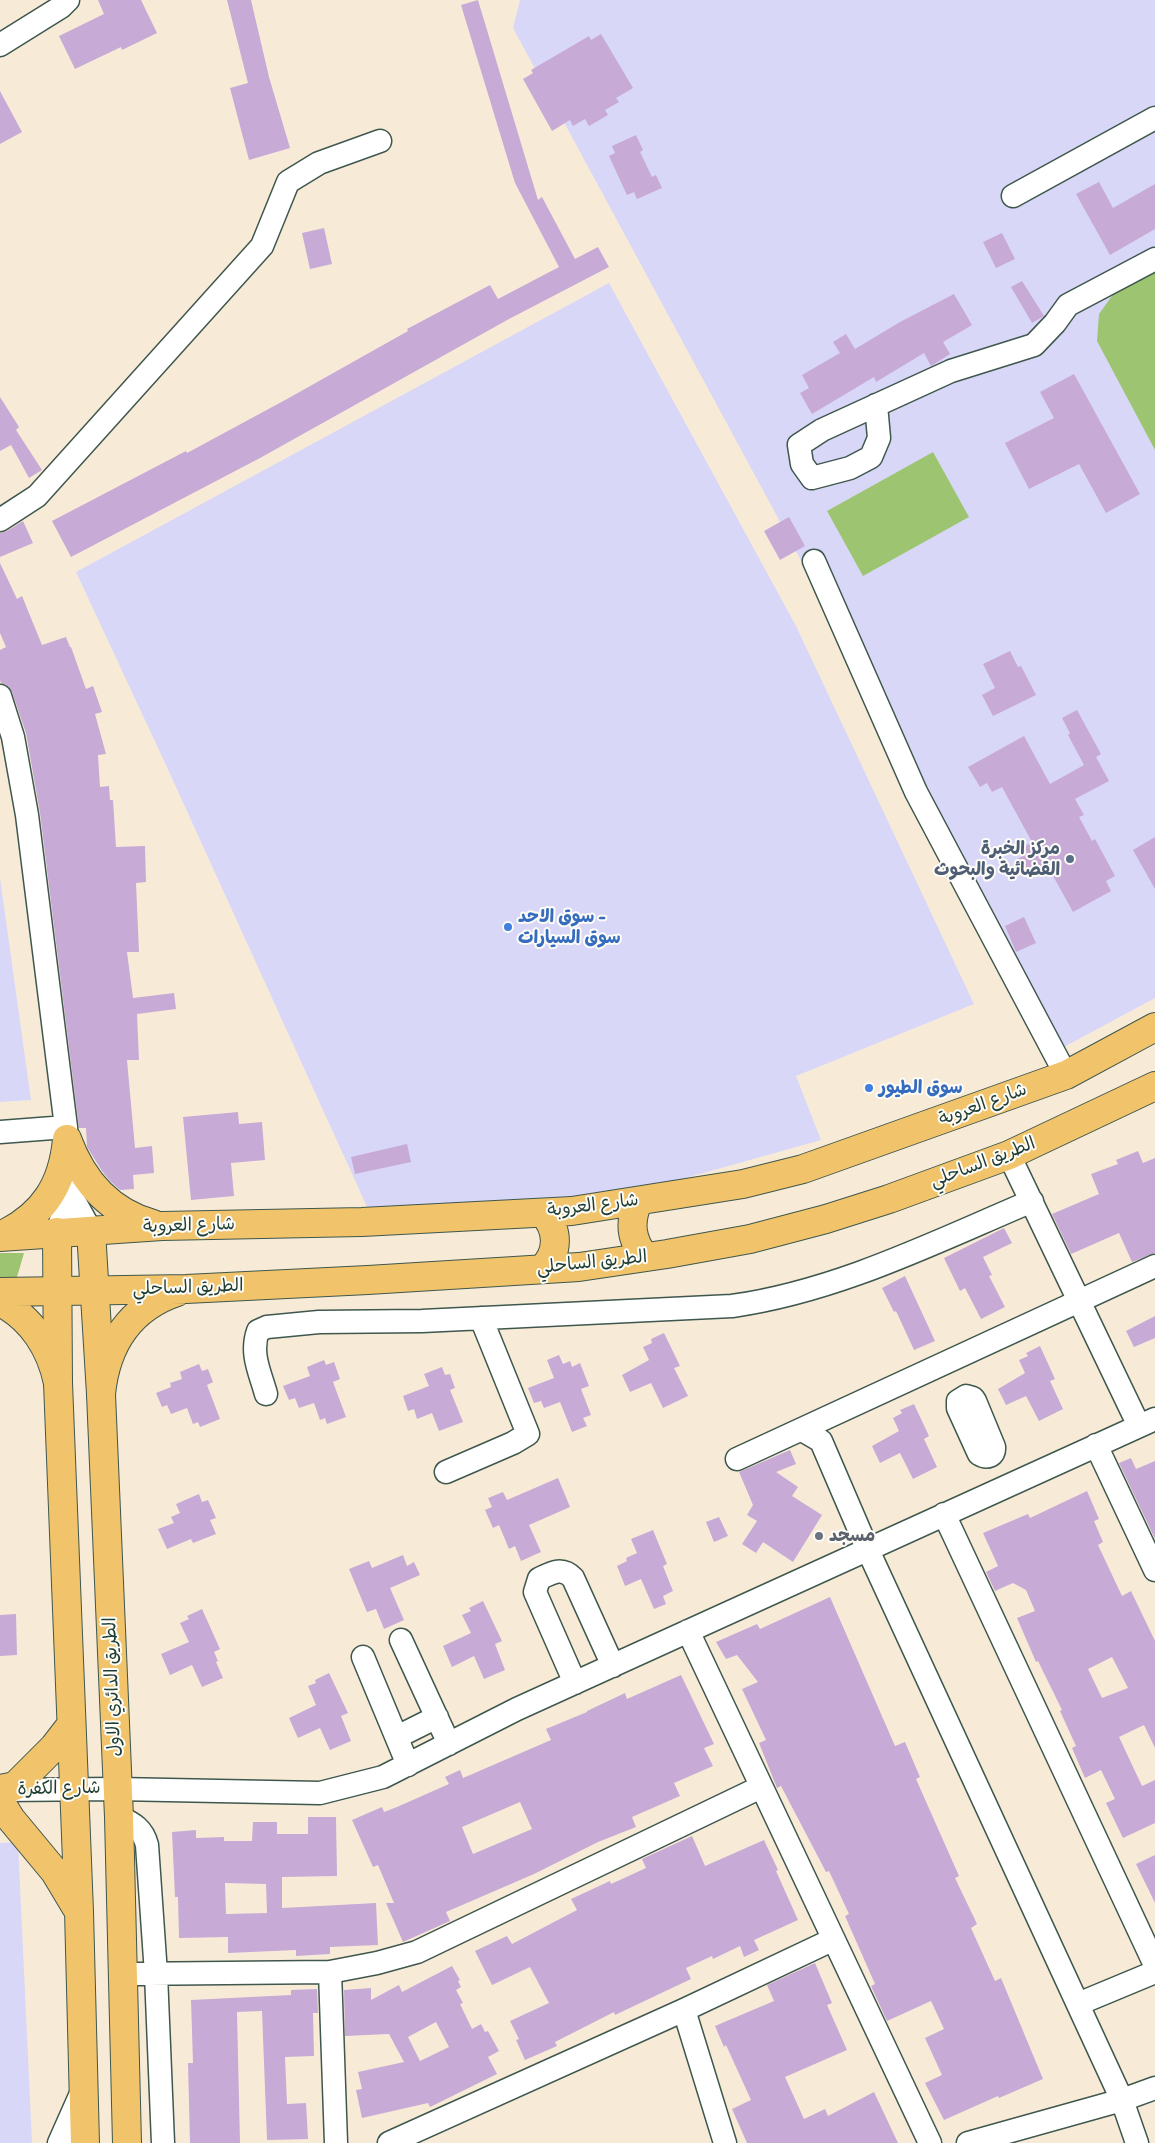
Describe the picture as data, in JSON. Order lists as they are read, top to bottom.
{
  "streets": {
    "main road": ["شارع العروبة", "الطريق الساحلي", "الطريق الدائري الاول"],
    "street": ["شارع الكفرة"]
  },
  "crossings": [
    ["شارع العروبة", "الطريق الدائري الاول"],
    ["الطريق الساحلي", "الطريق الدائري الاول"],
    ["الطريق الدائري الاول", "شارع الكفرة"]
  ],
  "places": [
    "مركز الخبرة القضائية والبحوث",
    "سوق الاحد - سوق السيارات",
    "سوق الطيور",
    "مسجد"
  ]
}
